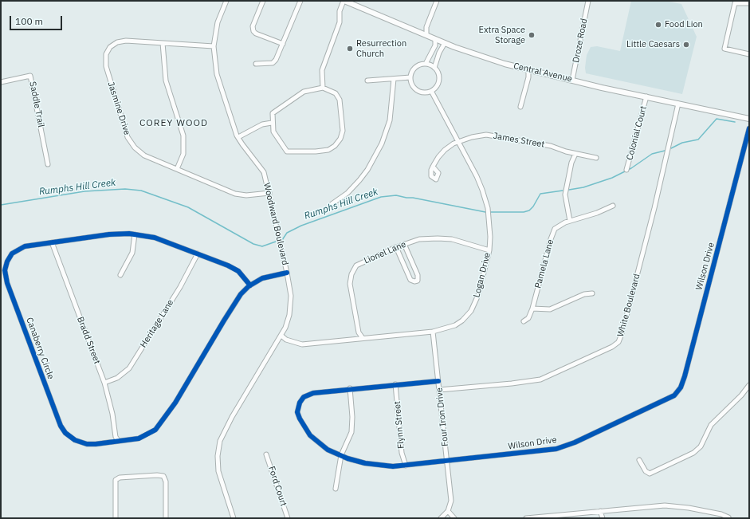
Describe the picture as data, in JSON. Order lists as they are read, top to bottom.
{
  "streets": {
    "street": [
      "Droze Road",
      "Central Avenue",
      "Saddle Trail",
      "Jasmine Drive",
      "Colonial Court",
      "James Street",
      "Woodward Boulevard",
      "Lionel Lane",
      "Pamela Lane",
      "Wilson Drive",
      "Logan Drive",
      "White Boulevard",
      "Heritage Lane",
      "Bradd Street",
      "Canaberry Circle",
      "Four Iron Drive",
      "Flynn Street",
      "Ford Court"
    ]
  },
  "crossings": [
    ["Droze Road", "Central Avenue"],
    ["Central Avenue", "Colonial Court"],
    ["Central Avenue", "White Boulevard"],
    ["Jasmine Drive", "Woodward Boulevard"],
    ["James Street", "Logan Drive"],
    ["Woodward Boulevard", "Logan Drive"],
    ["Woodward Boulevard", "Canaberry Circle"],
    ["Lionel Lane", "Logan Drive"],
    ["Wilson Drive", "Four Iron Drive"],
    ["Wilson Drive", "Flynn Street"],
    ["Logan Drive", "Four Iron Drive"],
    ["White Boulevard", "Four Iron Drive"],
    ["Heritage Lane", "Bradd Street"],
    ["Heritage Lane", "Canaberry Circle"],
    ["Bradd Street", "Canaberry Circle"]
  ],
  "districts": ["COREY WOOD"],
  "water": ["Rumphs Hill Creek"],
  "places": [
    "Food Lion",
    "Extra Space Storage",
    "Little Caesars",
    "Resurrection Church"
  ],
  "scale_bar": "100 m"
}
